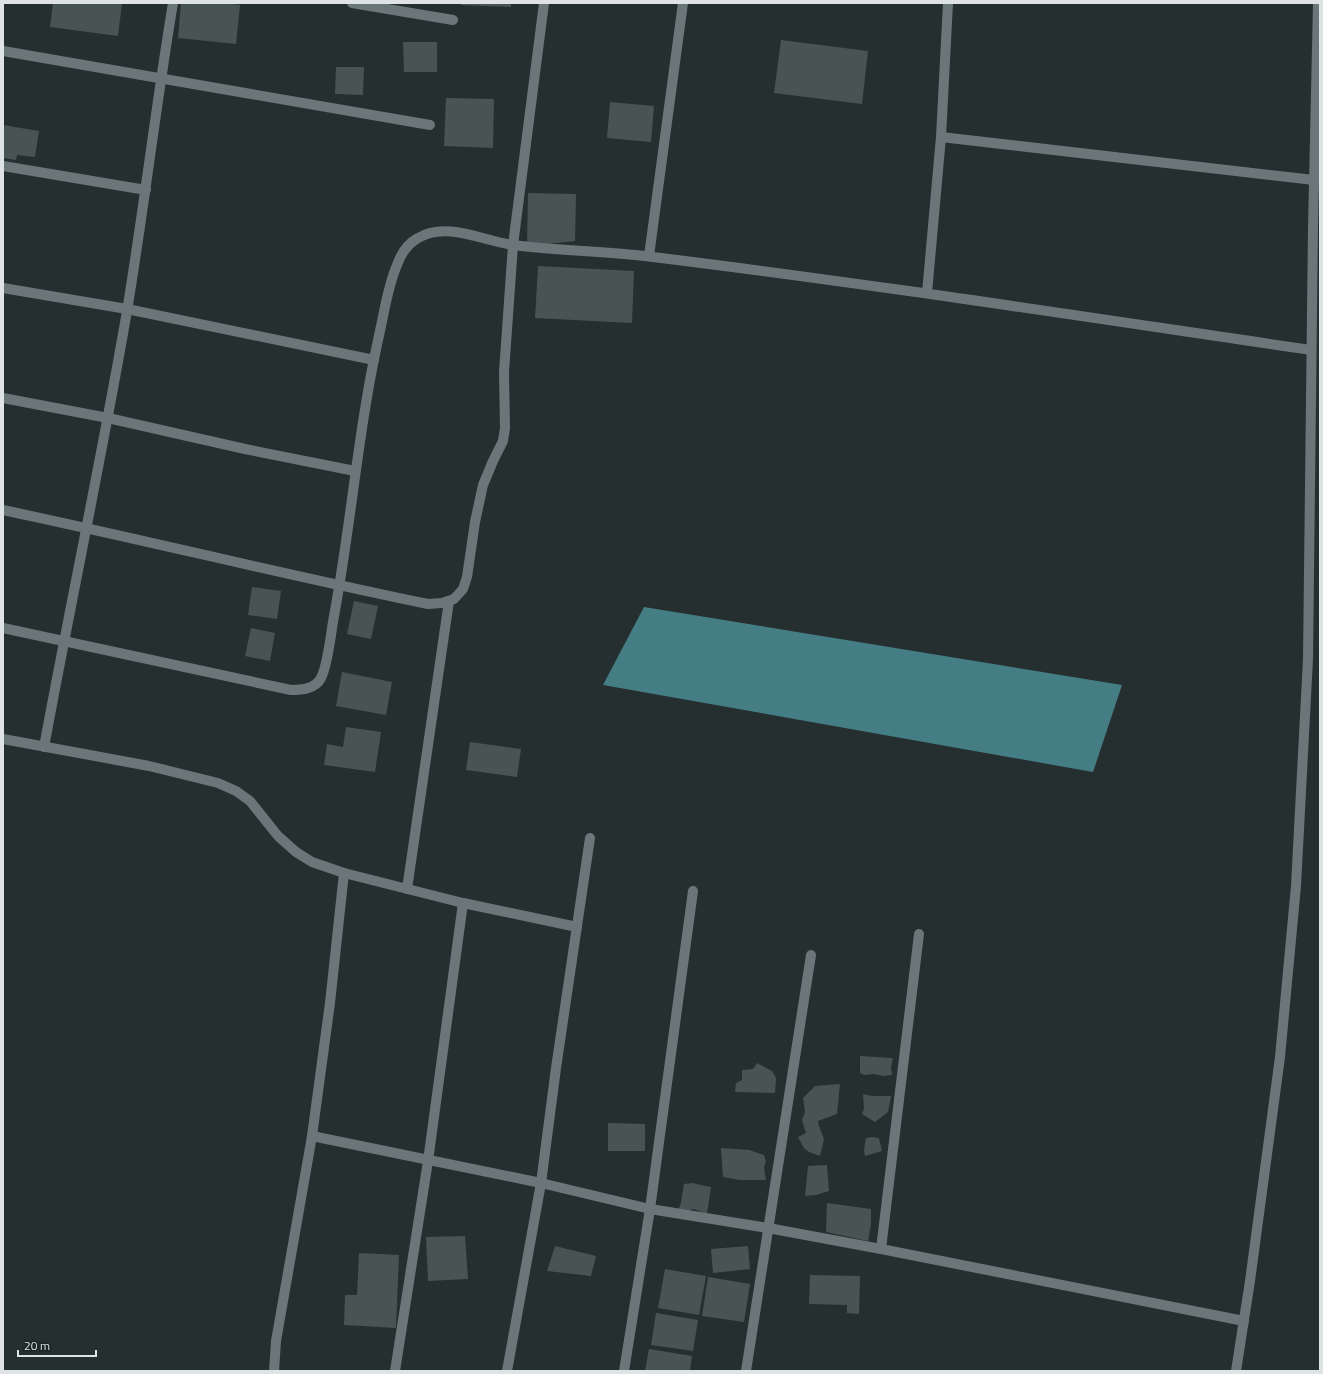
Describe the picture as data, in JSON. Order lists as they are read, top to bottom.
{
  "scale_bar": "20 m"
}
